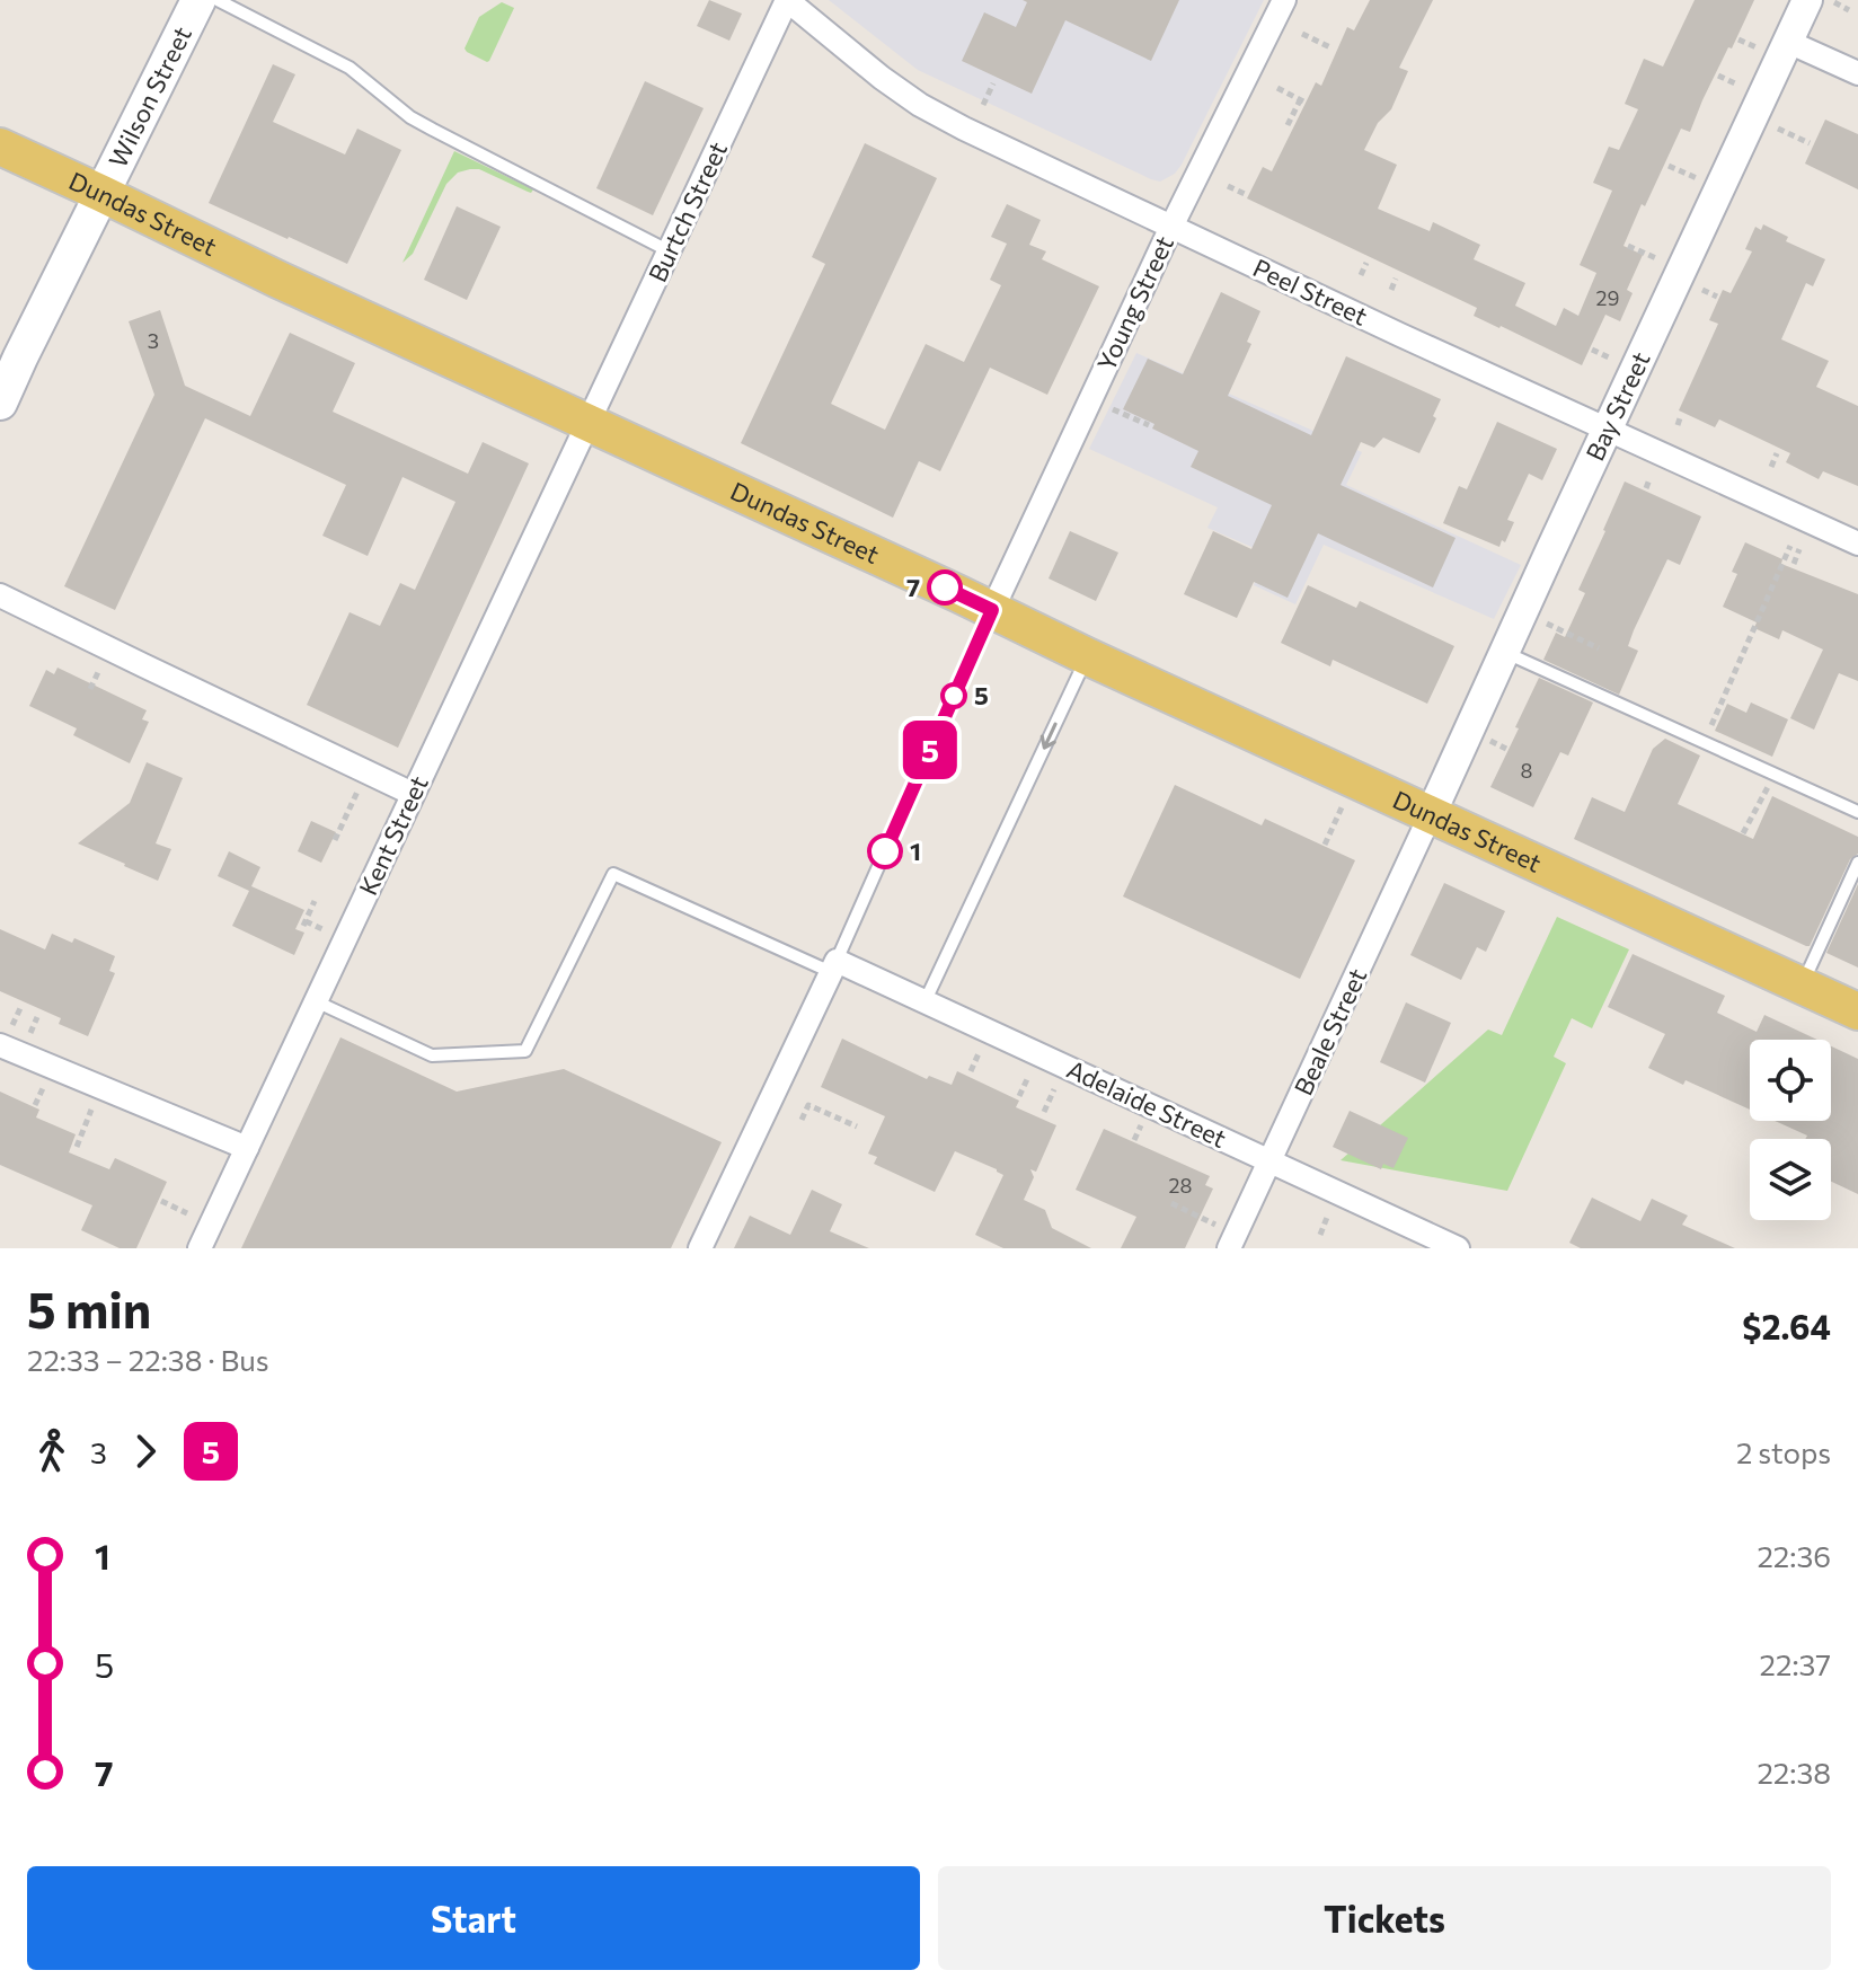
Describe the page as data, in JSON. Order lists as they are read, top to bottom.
{
  "streets": {
    "main road": ["Wilson Street", "Dundas Street"],
    "street": [
      "Burtch Street",
      "Peel Street",
      "Young Street",
      "Bay Street",
      "Kent Street",
      "Beale Street",
      "Adelaide Street"
    ]
  },
  "crossings": [
    ["Wilson Street", "Dundas Street"],
    ["Burtch Street", "Dundas Street"],
    ["Burtch Street", "Peel Street"],
    ["Burtch Street", "Kent Street"],
    ["Dundas Street", "Young Street"],
    ["Dundas Street", "Bay Street"],
    ["Dundas Street", "Kent Street"],
    ["Dundas Street", "Beale Street"],
    ["Peel Street", "Young Street"],
    ["Peel Street", "Bay Street"],
    ["Bay Street", "Beale Street"],
    ["Beale Street", "Adelaide Street"]
  ],
  "places": ["7", "5", "1"],
  "lines": ["bus line 5"],
  "house_numbers": [
    "29",
    "3",
    "8",
    "28"
  ],
  "page": {
    "on_map": "5",
    "heading": ["5 min", "22:33 – 22:38 · Bus", "$2.64"],
    "legs": ["3", "5", "2 stops"],
    "list": [
      {
        "name": "1",
        "value": "22:36"
      },
      {
        "name": "5",
        "value": "22:37"
      },
      {
        "name": "7",
        "value": "22:38"
      }
    ],
    "buttons": ["Start", "Tickets"]
  }
}
